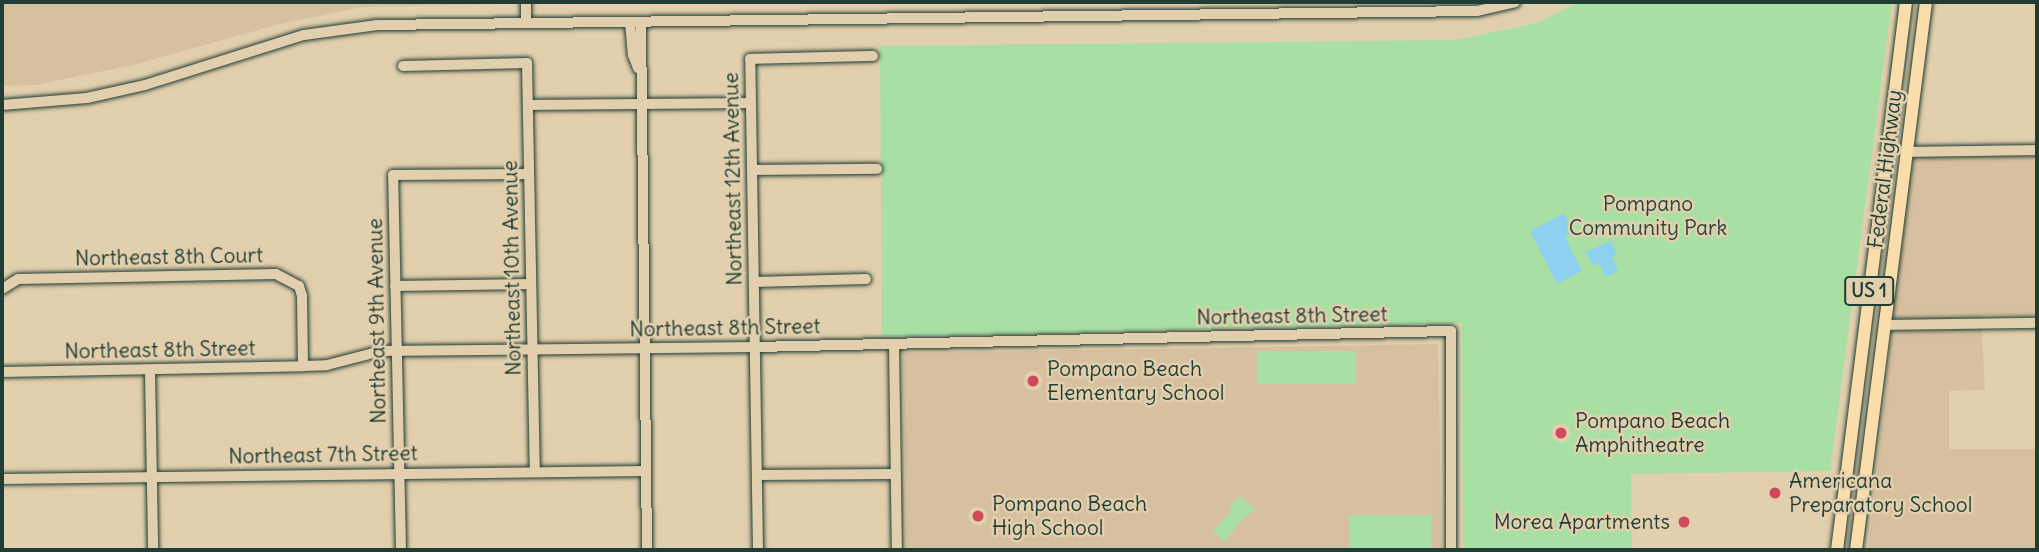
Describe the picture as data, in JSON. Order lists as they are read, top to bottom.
{
  "streets": {
    "main road": ["Federal Highway", "US 1"],
    "street": [
      "Northeast 12th Avenue",
      "Northeast 8th Court",
      "Northeast 10th Avenue",
      "Northeast 8th Street",
      "Northeast 9th Avenue",
      "Northeast 7th Street"
    ]
  },
  "crossings": [
    ["Northeast 12th Avenue", "Northeast 8th Street"],
    ["Northeast 8th Court", "Northeast 8th Street"],
    ["Northeast 10th Avenue", "Northeast 8th Street"],
    ["Northeast 10th Avenue", "Northeast 9th Avenue"],
    ["Northeast 10th Avenue", "Northeast 7th Street"],
    ["Northeast 8th Street", "Northeast 9th Avenue"],
    ["Northeast 9th Avenue", "Northeast 7th Street"]
  ],
  "parks": ["Pompano Community Park"],
  "places": [
    "Pompano Beach Elementary School",
    "Pompano Beach Amphitheatre",
    "Americana Preparatory School",
    "Pompano Beach High School",
    "Morea Apartments"
  ]
}
